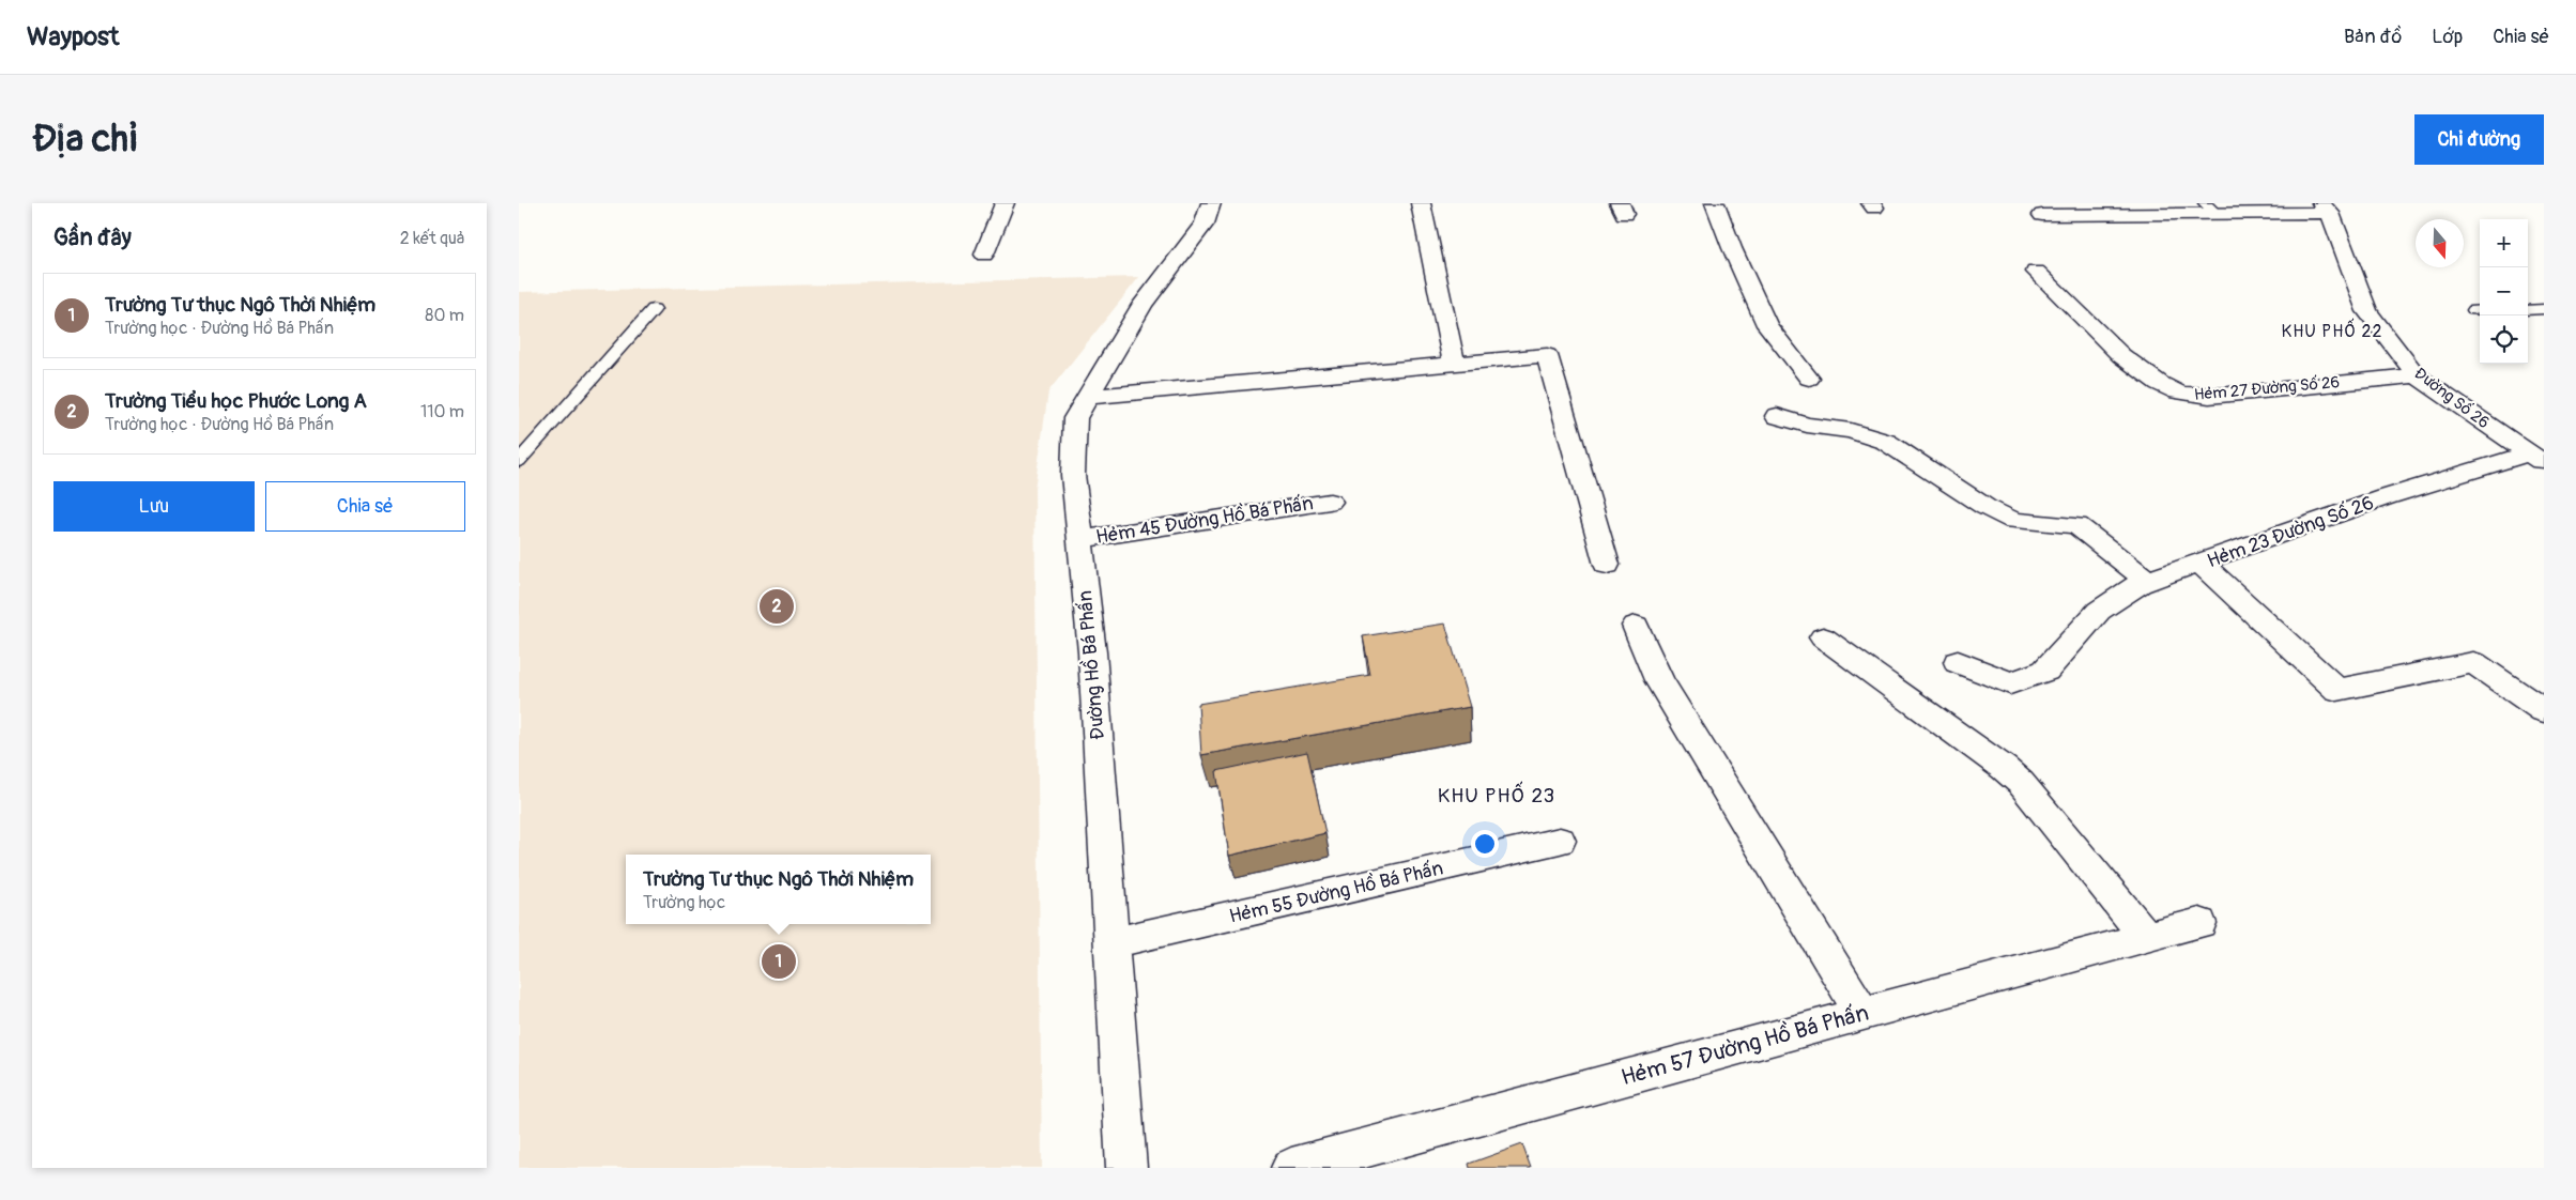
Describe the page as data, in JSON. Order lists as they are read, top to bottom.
{
  "streets": {
    "street": [
      "Hẻm 27 Đường Số 26",
      "Đường Số 26",
      "Hẻm 45 Đường Hồ Bá Phấn",
      "Hẻm 23 Đường Số 26",
      "Đường Hồ Bá Phấn",
      "Hẻm 55 Đường Hồ Bá Phấn",
      "Hẻm 57 Đường Hồ Bá Phấn"
    ]
  },
  "crossings": [
    ["Hẻm 27 Đường Số 26", "Đường Số 26"],
    ["Đường Số 26", "Hẻm 23 Đường Số 26"],
    ["Hẻm 45 Đường Hồ Bá Phấn", "Đường Hồ Bá Phấn"],
    ["Đường Hồ Bá Phấn", "Hẻm 55 Đường Hồ Bá Phấn"]
  ],
  "districts": ["KHU PHỐ 22", "KHU PHỐ 23"],
  "north": "bottom",
  "page": {
    "header": "Waypost",
    "nav": ["Bản đồ", "Lớp", "Chia sẻ"],
    "buttons": [
      "Chỉ đường",
      ["Lưu", "Chia sẻ"]
    ],
    "title": "Địa chỉ",
    "heading": ["Gần đây", "2 kết quả"],
    "map_buttons": ["+", "−"],
    "list": [
      {
        "mark": "1",
        "name": "Trường Tư thục Ngô Thời Nhiệm",
        "note": "Trường học · Đường Hồ Bá Phấn",
        "value": "80 m"
      },
      {
        "mark": "2",
        "name": "Trường Tiểu học Phước Long A",
        "note": "Trường học · Đường Hồ Bá Phấn",
        "value": "110 m"
      }
    ],
    "pins": ["2", "1"],
    "popup": ["Trường Tư thục Ngô Thời Nhiệm", "Trường học"]
  }
}
